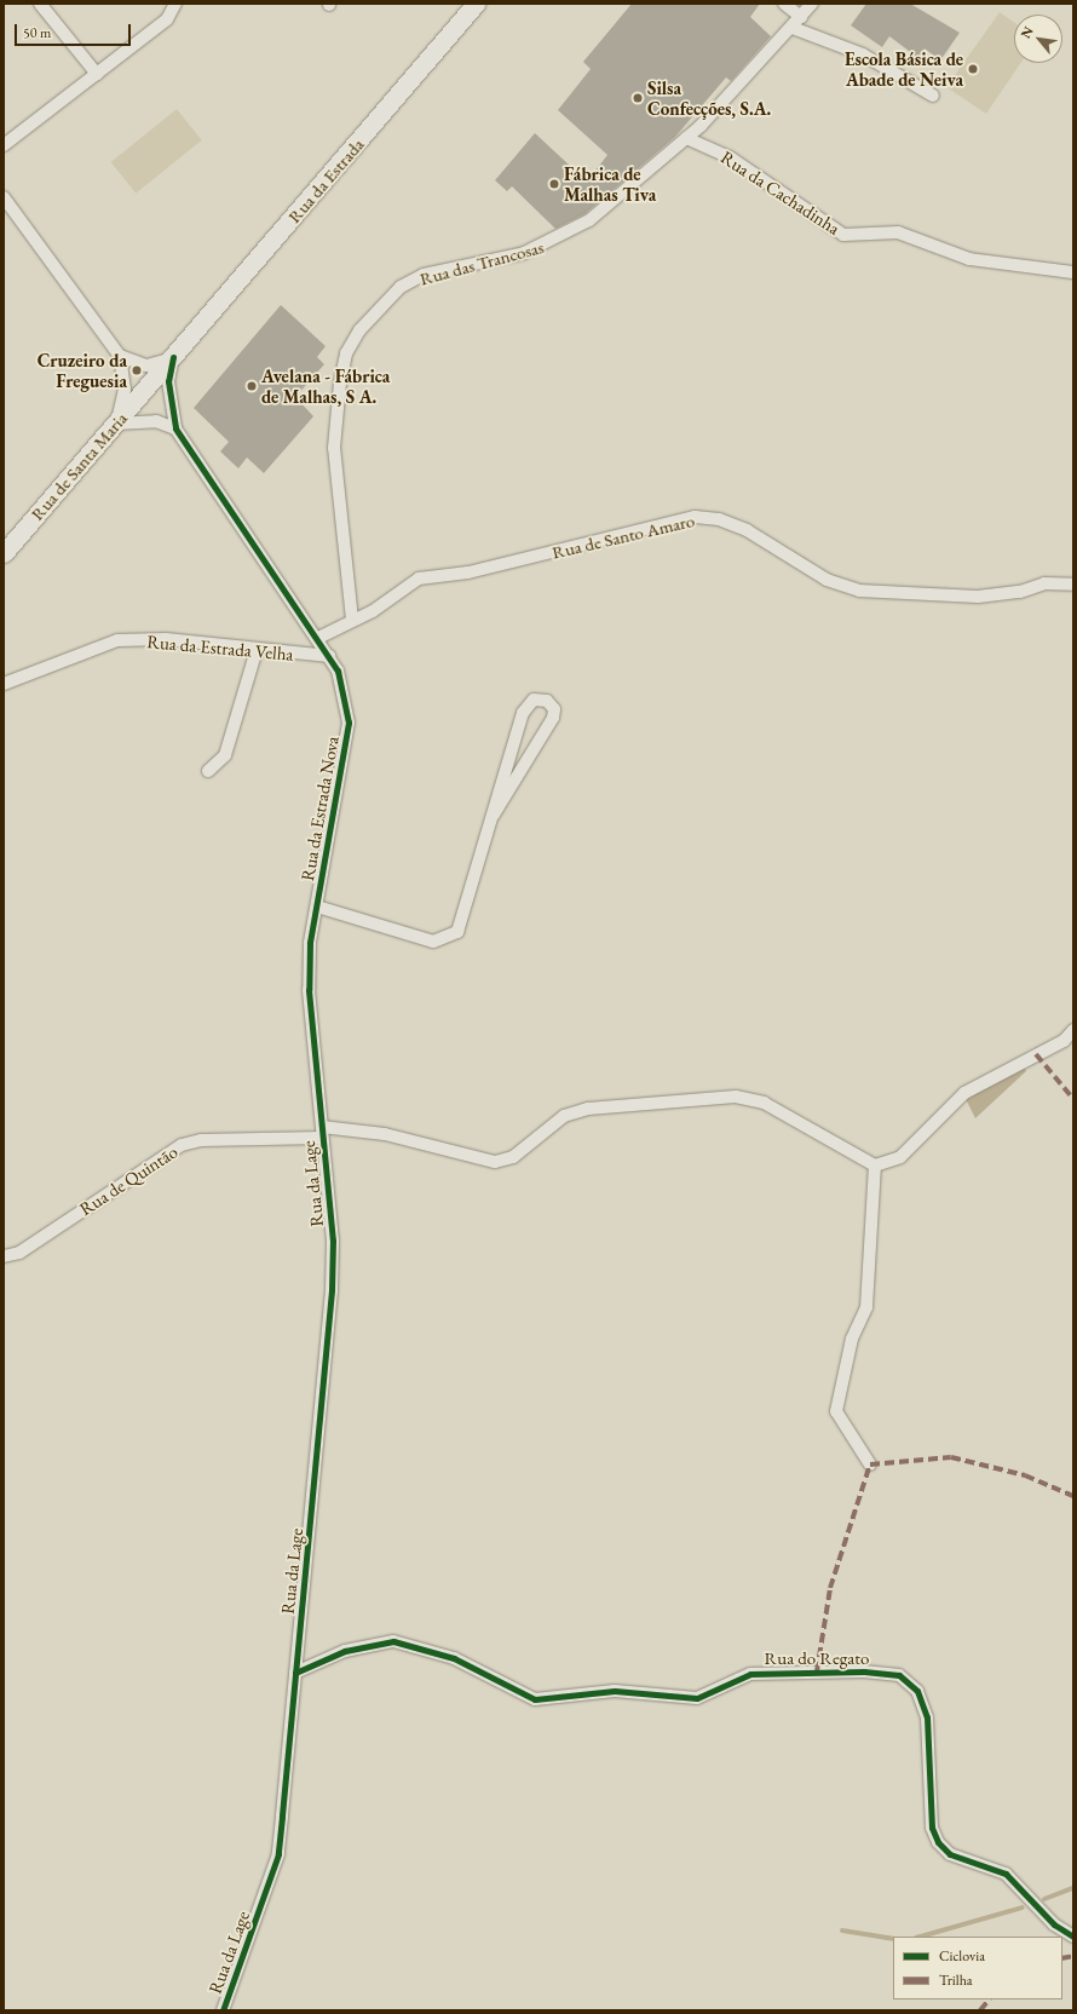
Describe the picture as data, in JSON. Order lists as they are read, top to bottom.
{
  "streets": {
    "main road": ["Rua da Estrada", "Rua de Santa Maria"],
    "street": [
      "Rua da Cachadinha",
      "Rua das Trancosas",
      "Rua de Santo Amaro",
      "Rua da Estrada Velha",
      "Rua da Estrada Nova",
      "Rua de Quintão",
      "Rua da Lage",
      "Rua do Regato"
    ]
  },
  "crossings": [
    ["Rua da Estrada", "Rua de Santa Maria"],
    ["Rua da Cachadinha", "Rua das Trancosas"],
    ["Rua das Trancosas", "Rua de Santo Amaro"],
    ["Rua de Santo Amaro", "Rua da Estrada Nova"],
    ["Rua da Estrada Velha", "Rua da Estrada Nova"],
    ["Rua da Estrada Nova", "Rua de Quintão"],
    ["Rua da Estrada Nova", "Rua da Lage"],
    ["Rua de Quintão", "Rua da Lage"],
    ["Rua da Lage", "Rua do Regato"]
  ],
  "places": [
    "Escola Básica de Abade de Neiva",
    "Silsa Confecções, S.A.",
    "Fábrica de Malhas Tiva",
    "Cruzeiro da Freguesia",
    "Avelana - Fábrica de Malhas, S A."
  ],
  "legend": ["Ciclovia", "Trilha"],
  "scale_bar": "50 m",
  "north": "top left"
}
